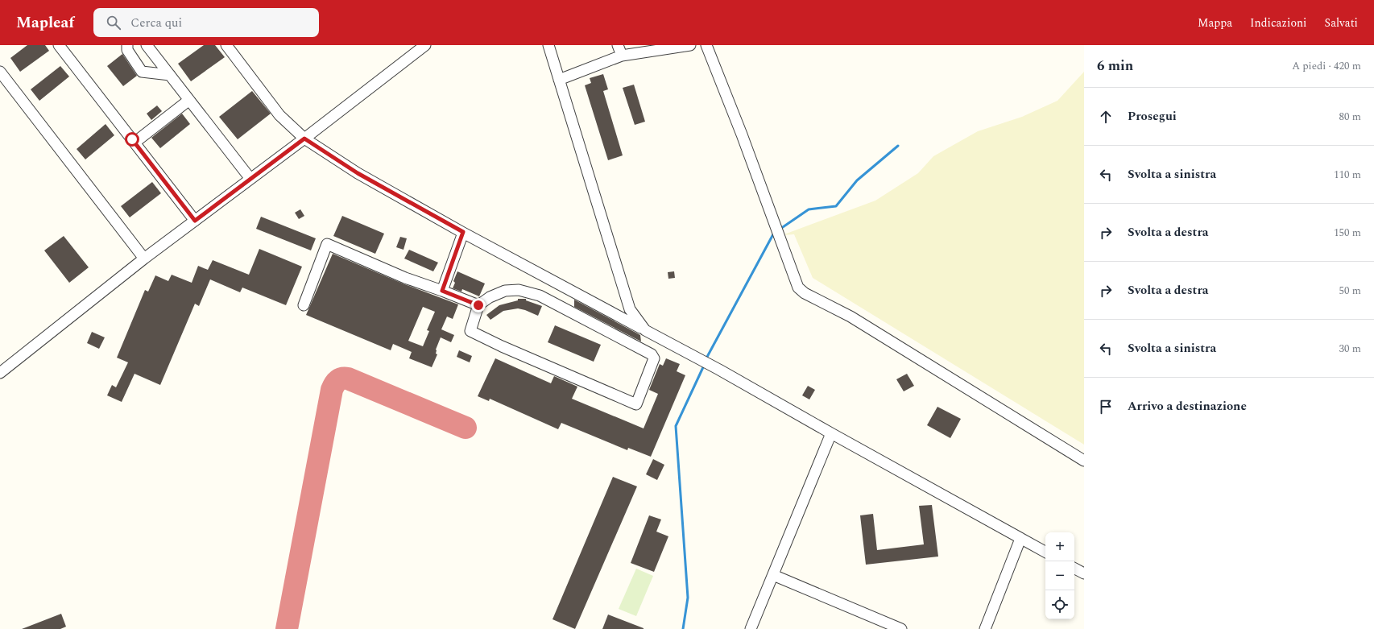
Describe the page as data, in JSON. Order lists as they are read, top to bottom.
{
  "page": {
    "header": "Mapleaf",
    "search": "Cerca qui",
    "nav": ["Mappa", "Indicazioni", "Salvati"],
    "heading": ["6 min", "A piedi · 420 m"],
    "list": [
      ["Prosegui", "80 m"],
      ["Svolta a sinistra", "110 m"],
      ["Svolta a destra", "150 m"],
      ["Svolta a destra", "50 m"],
      ["Svolta a sinistra", "30 m"],
      "Arrivo a destinazione"
    ],
    "map_buttons": ["+", "−"]
  }
}
